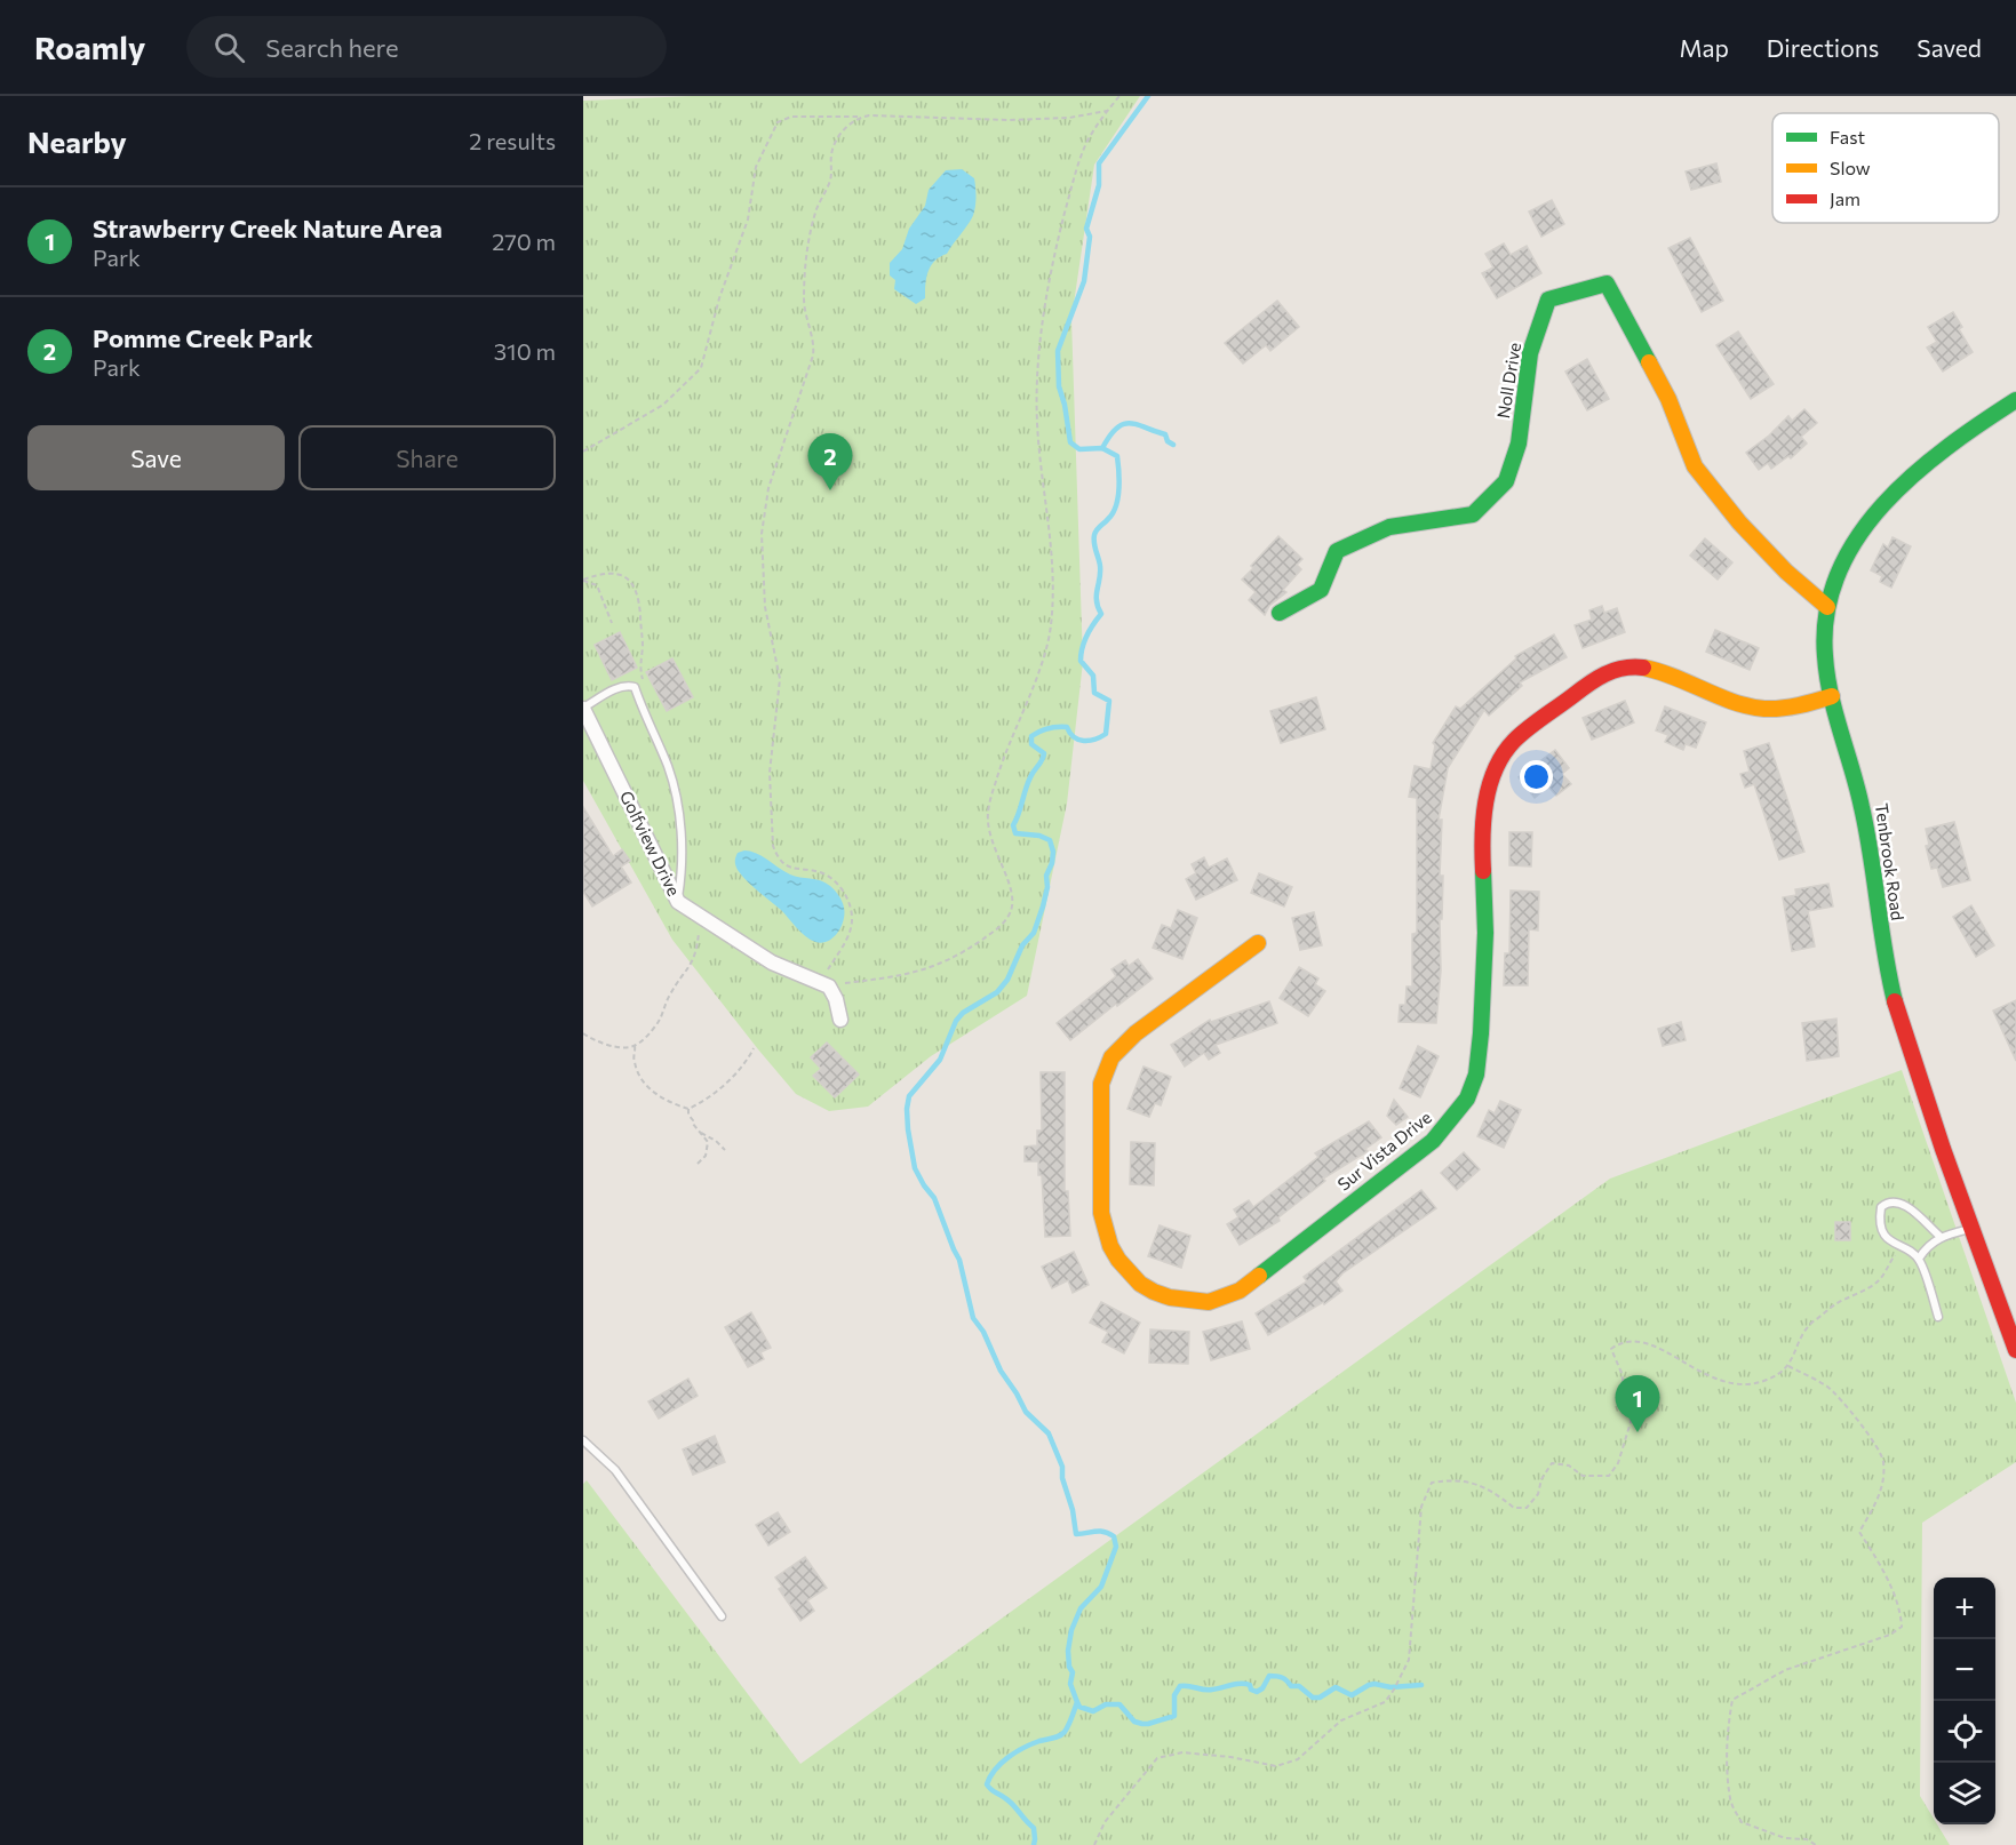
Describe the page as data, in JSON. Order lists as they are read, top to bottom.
{
  "streets": {
    "street": [
      "Noll Drive",
      "Golfview Drive",
      "Tenbrook Road",
      "Sur Vista Drive"
    ]
  },
  "crossings": [
    ["Noll Drive", "Tenbrook Road"],
    ["Tenbrook Road", "Sur Vista Drive"]
  ],
  "legend": ["Fast", "Slow", "Jam"],
  "page": {
    "header": "Roamly",
    "search": "Search here",
    "nav": ["Map", "Directions", "Saved"],
    "heading": ["Nearby", "2 results"],
    "list": [
      {
        "mark": "1",
        "name": "Strawberry Creek Nature Area",
        "note": "Park",
        "value": "270 m"
      },
      {
        "mark": "2",
        "name": "Pomme Creek Park",
        "note": "Park",
        "value": "310 m"
      }
    ],
    "buttons": ["Save", "Share"],
    "pins": ["2", "1"],
    "map_buttons": ["+", "−"]
  }
}
